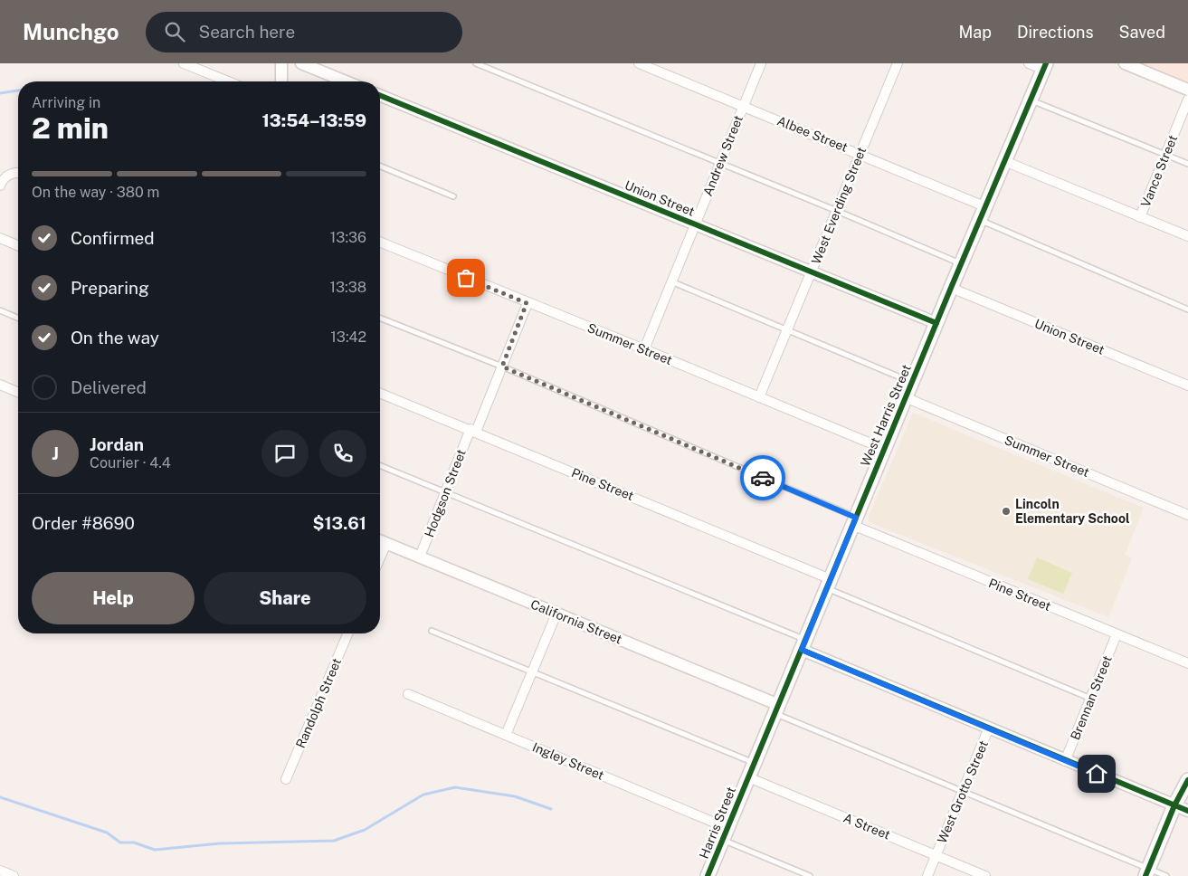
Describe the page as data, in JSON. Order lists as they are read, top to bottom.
{
  "streets": {
    "main road": ["West Harris Street", "Harris Street"],
    "street": [
      "Albee Street",
      "Andrew Street",
      "Vance Street",
      "Union Street",
      "West Everding Street",
      "Summer Street",
      "Pine Street",
      "Hodgson Street",
      "California Street",
      "Brennan Street",
      "Randolph Street",
      "Ingley Street",
      "West Grotto Street",
      "A Street"
    ]
  },
  "crossings": [
    ["Albee Street", "Andrew Street"],
    ["Albee Street", "West Everding Street"],
    ["Albee Street", "West Harris Street"],
    ["Andrew Street", "Union Street"],
    ["Andrew Street", "Summer Street"],
    ["Union Street", "West Everding Street"],
    ["Union Street", "West Harris Street"],
    ["West Everding Street", "Summer Street"],
    ["Summer Street", "West Harris Street"],
    ["Summer Street", "Hodgson Street"],
    ["West Harris Street", "Pine Street"],
    ["West Harris Street", "California Street"],
    ["West Harris Street", "Harris Street"],
    ["West Harris Street", "A Street"],
    ["Pine Street", "Hodgson Street"],
    ["Pine Street", "Brennan Street"],
    ["Hodgson Street", "California Street"],
    ["Ingley Street", "Harris Street"],
    ["West Grotto Street", "A Street"],
    ["Harris Street", "A Street"]
  ],
  "places": ["Lincoln Elementary School"],
  "page": {
    "header": "Munchgo",
    "search": "Search here",
    "nav": ["Map", "Directions", "Saved"],
    "heading": ["2 min", "Arriving in", "13:54–13:59"],
    "panel": [
      "Jordan",
      "Courier · 4.4",
      "Order #8690",
      "$13.61"
    ],
    "bar": "On the way · 380 m",
    "list": [
      ["Confirmed", "13:36"],
      ["Preparing", "13:38"],
      ["On the way", "13:42"],
      "Delivered"
    ],
    "round": "J",
    "buttons": ["Help", "Share"]
  }
}
